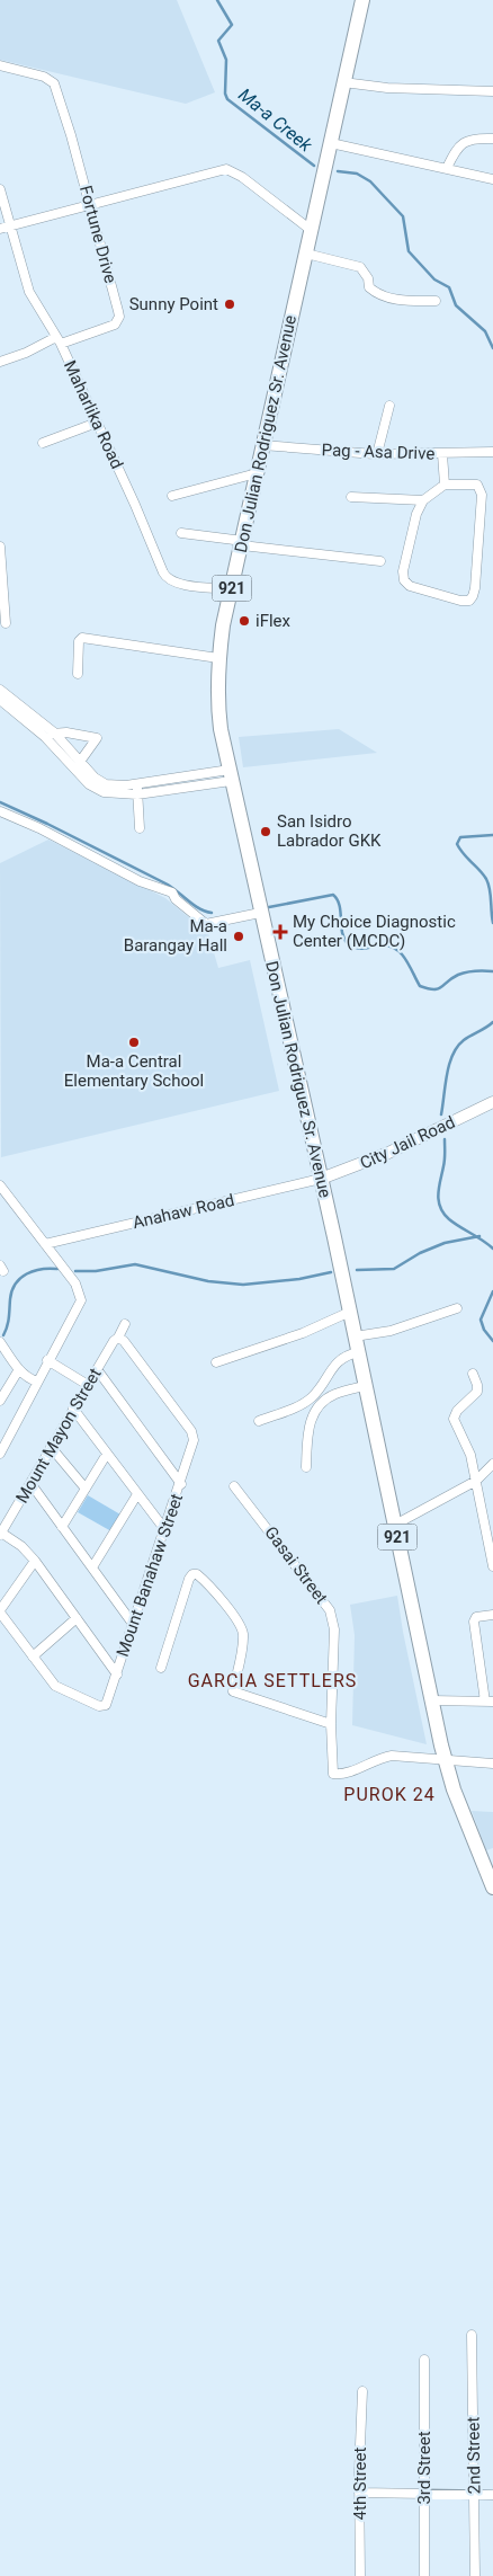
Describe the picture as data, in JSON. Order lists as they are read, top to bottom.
{
  "streets": {
    "main road": ["Don Julian Rodriguez Sr. Avenue", "921"],
    "street": [
      "Fortune Drive",
      "Maharlika Road",
      "Pag - Asa Drive",
      "City Jail Road",
      "Anahaw Road",
      "Mount Mayon Street",
      "Gasai Street",
      "Mount Banahaw Street",
      "2nd Street",
      "3rd Street",
      "4th Street"
    ]
  },
  "crossings": [
    ["Fortune Drive", "Maharlika Road"],
    ["Maharlika Road", "Don Julian Rodriguez Sr. Avenue"],
    ["Don Julian Rodriguez Sr. Avenue", "Pag - Asa Drive"],
    ["Don Julian Rodriguez Sr. Avenue", "City Jail Road"],
    ["Don Julian Rodriguez Sr. Avenue", "Anahaw Road"],
    ["Don Julian Rodriguez Sr. Avenue", "Gasai Street"],
    ["City Jail Road", "Anahaw Road"],
    ["Mount Mayon Street", "Mount Banahaw Street"]
  ],
  "districts": ["GARCIA SETTLERS", "PUROK 24"],
  "water": ["Ma-a Creek"],
  "places": {
    "other": [
      "Sunny Point",
      "iFlex",
      "San Isidro Labrador GKK",
      "Ma-a Barangay Hall",
      "Ma-a Central Elementary School"
    ],
    "health": ["My Choice Diagnostic Center (MCDC)"]
  }
}
